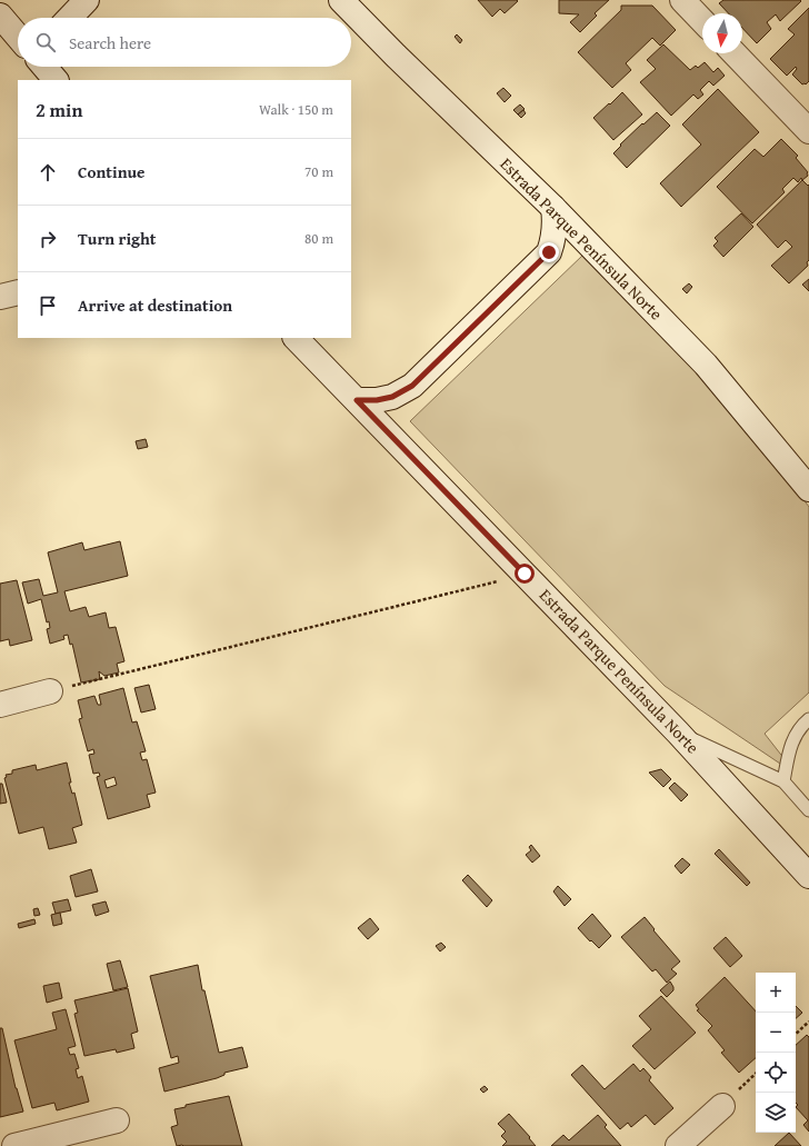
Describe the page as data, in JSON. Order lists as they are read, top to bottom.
{
  "streets": {
    "main road": ["Estrada Parque Península Norte"]
  },
  "north": "bottom",
  "page": {
    "search": "Search here",
    "heading": ["2 min", "Walk · 150 m"],
    "list": [
      ["Continue", "70 m"],
      ["Turn right", "80 m"],
      "Arrive at destination"
    ],
    "map_buttons": ["+", "−"]
  }
}
